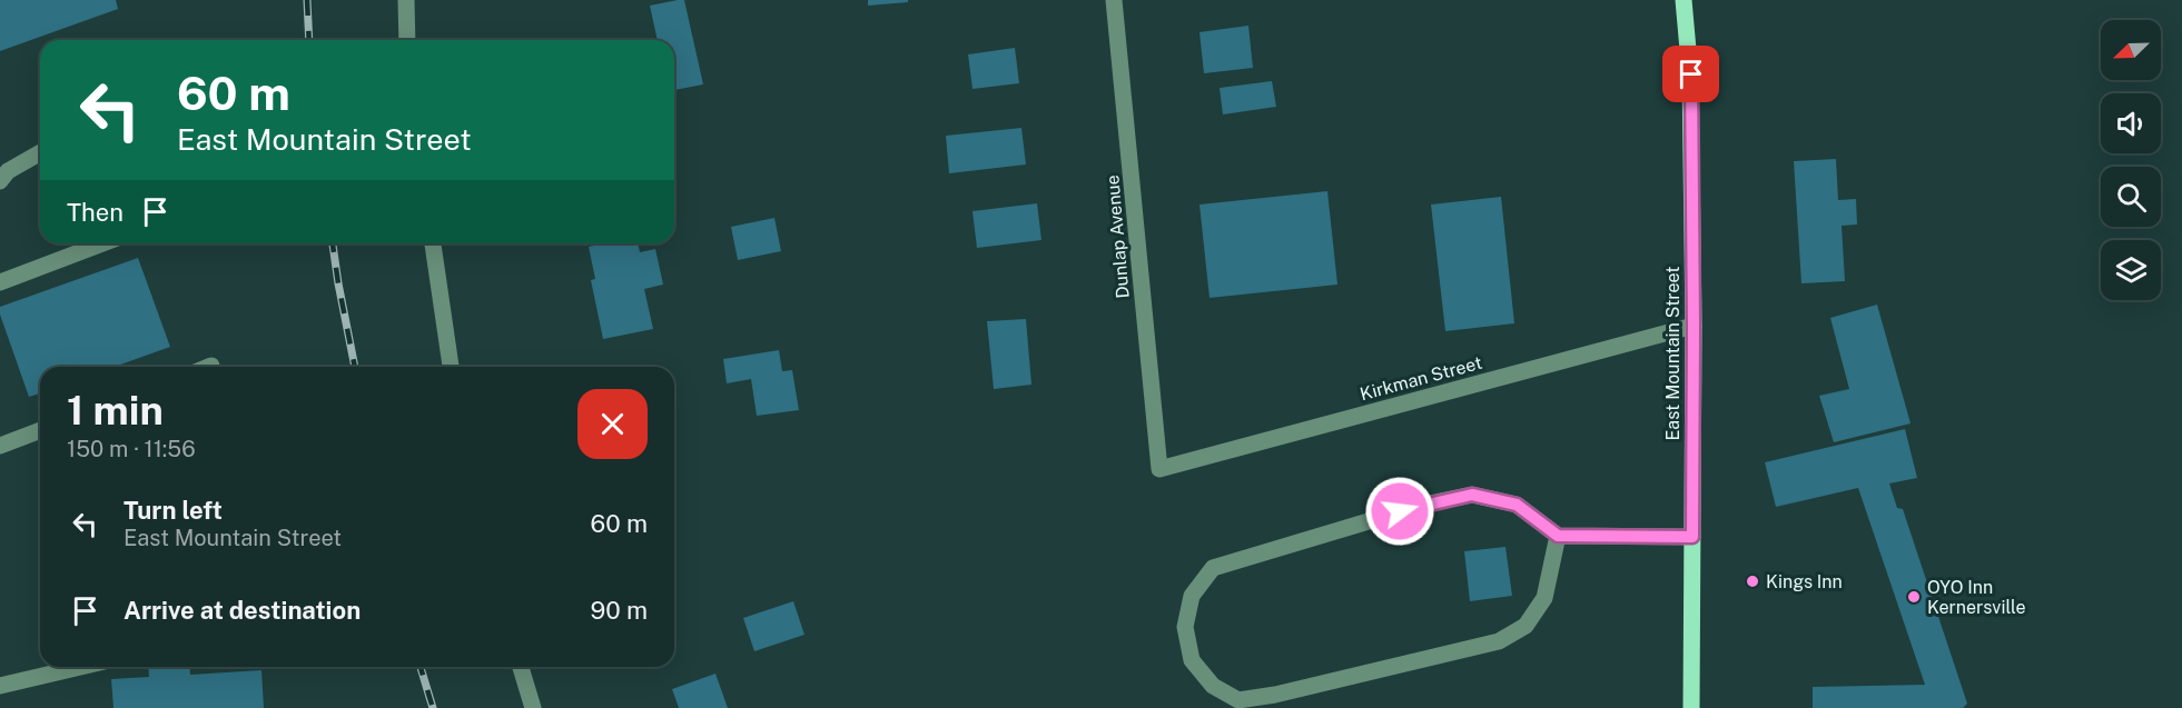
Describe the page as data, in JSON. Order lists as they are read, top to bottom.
{
  "streets": {
    "main road": ["East Mountain Street"],
    "street": ["Dunlap Avenue", "Kirkman Street"]
  },
  "crossings": [
    ["Dunlap Avenue", "Kirkman Street"],
    ["East Mountain Street", "Kirkman Street"]
  ],
  "places": ["Kings Inn", "OYO Inn Kernersville"],
  "north": "bottom left",
  "page": {
    "turn": ["60 m", "East Mountain Street"],
    "then": "Then",
    "heading": ["1 min", "150 m · 11:56"],
    "list": [
      {
        "name": "Turn left",
        "note": "East Mountain Street",
        "value": "60 m"
      },
      {
        "name": "Arrive at destination",
        "value": "90 m"
      }
    ]
  }
}
